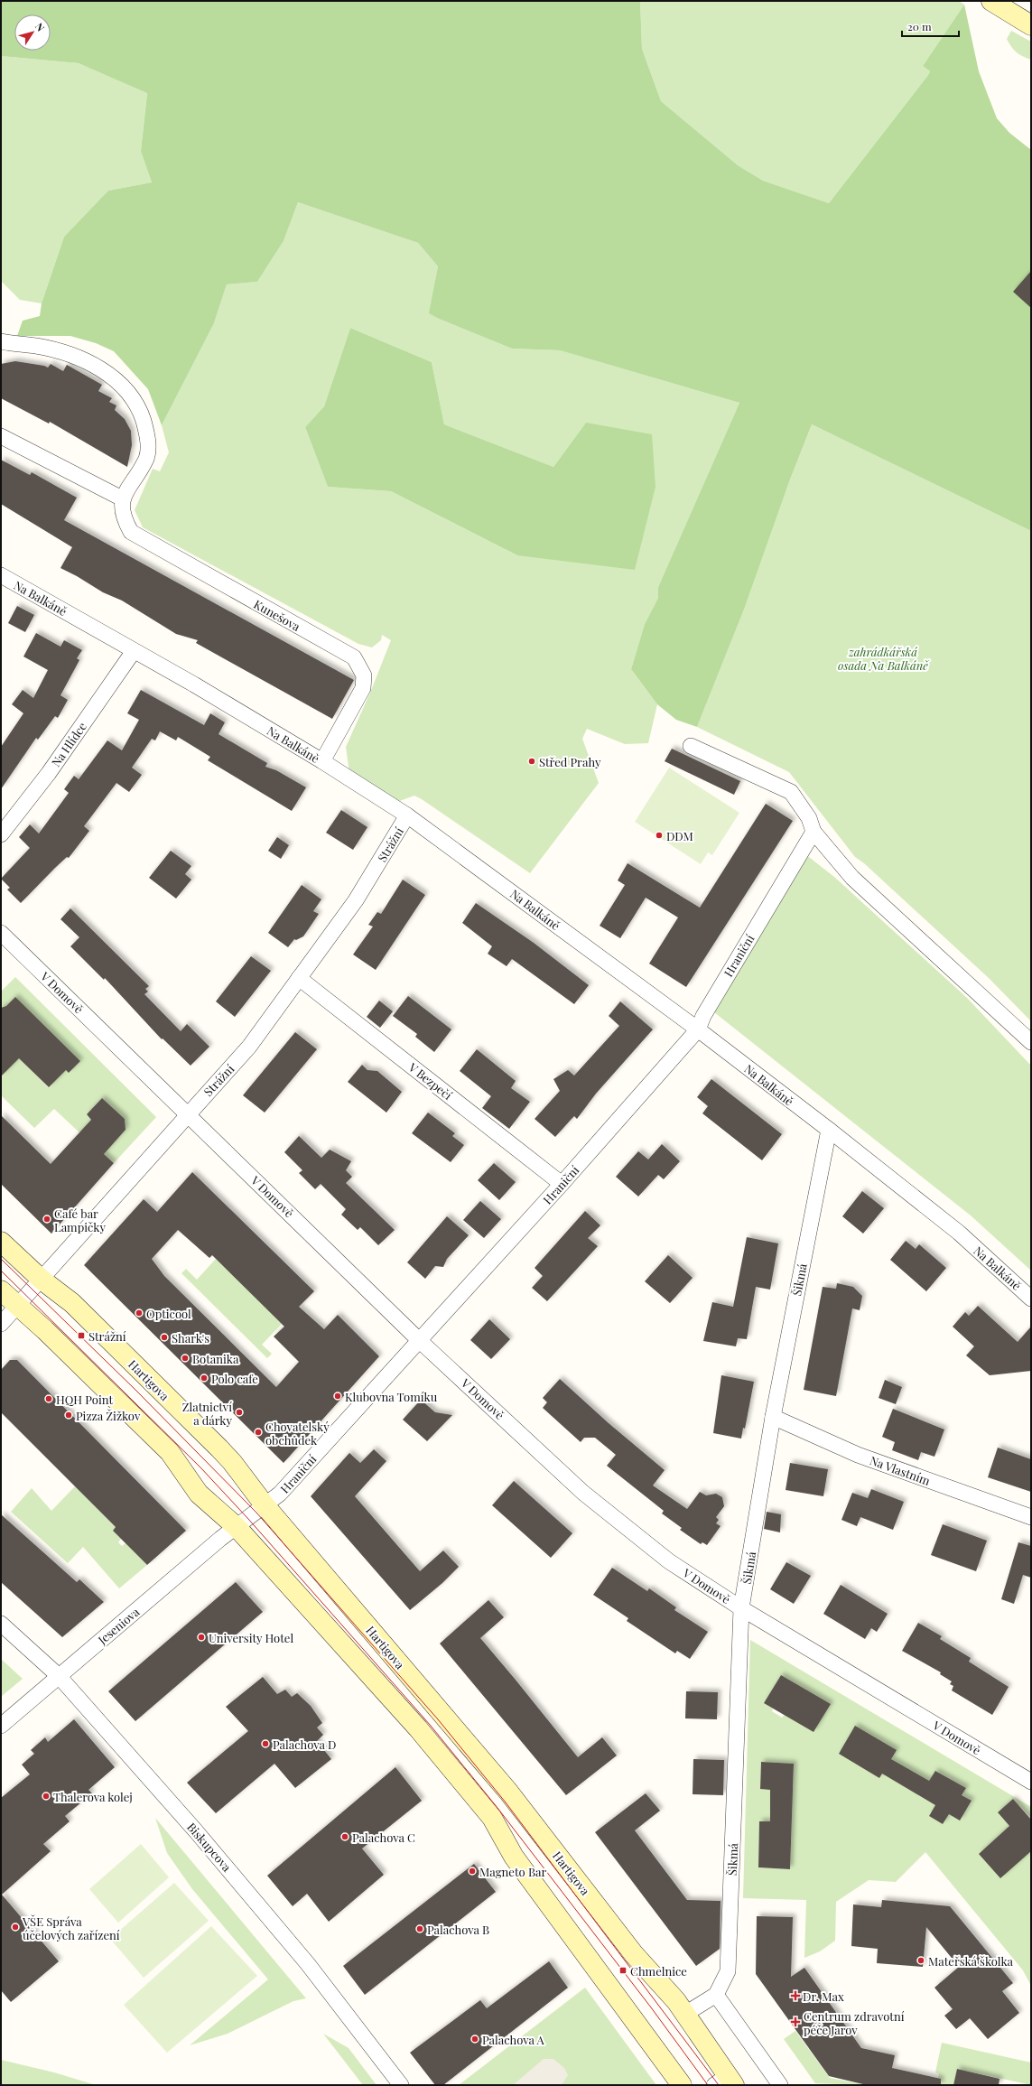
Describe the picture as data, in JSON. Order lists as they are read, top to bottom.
{
  "streets": {
    "main road": ["Hartigova"],
    "street": [
      "Na Balkáně",
      "Kunešova",
      "Na Hlídce",
      "Strážní",
      "Hraniční",
      "V Domově",
      "V Bezpečí",
      "Šikmá",
      "Na Vlastním",
      "Jeseniova",
      "Biskupcova"
    ]
  },
  "crossings": [
    ["Na Balkáně", "Kunešova"],
    ["Na Balkáně", "Na Hlídce"],
    ["Na Balkáně", "Strážní"],
    ["Na Balkáně", "Hraniční"],
    ["Na Balkáně", "Šikmá"],
    ["Strážní", "V Domově"],
    ["Strážní", "V Bezpečí"],
    ["Strážní", "Hartigova"],
    ["Hraniční", "V Domově"],
    ["Hraniční", "V Bezpečí"],
    ["Hraniční", "Hartigova"],
    ["Hraniční", "Jeseniova"],
    ["V Domově", "Šikmá"],
    ["Šikmá", "Hartigova"],
    ["Šikmá", "Na Vlastním"],
    ["Jeseniova", "Biskupcova"]
  ],
  "parks": ["zahrádkářská osada Na Balkáně"],
  "places": {
    "other": [
      "Střed Prahy",
      "DDM",
      "Café bar Lampičky",
      "Opticool",
      "Shark's",
      "Botanika",
      "Polo cafe",
      "Klubovna Tomíku",
      "HQH Point",
      "Zlatnictví a dárky",
      "Pizza Žižkov",
      "Chovatelský obchůdek",
      "University Hotel",
      "Palachova D",
      "Thalerova kolej",
      "Palachova C",
      "Magneto Bar",
      "VŠE Správa účelových zařízení",
      "Palachova B",
      "Mateřská školka",
      "Palachova A"
    ],
    "transit": ["Strážní", "Chmelnice"],
    "health": ["Dr. Max", "Centrum zdravotní péče Jarov"]
  },
  "scale_bar": "20 m",
  "north": "top right"
}
